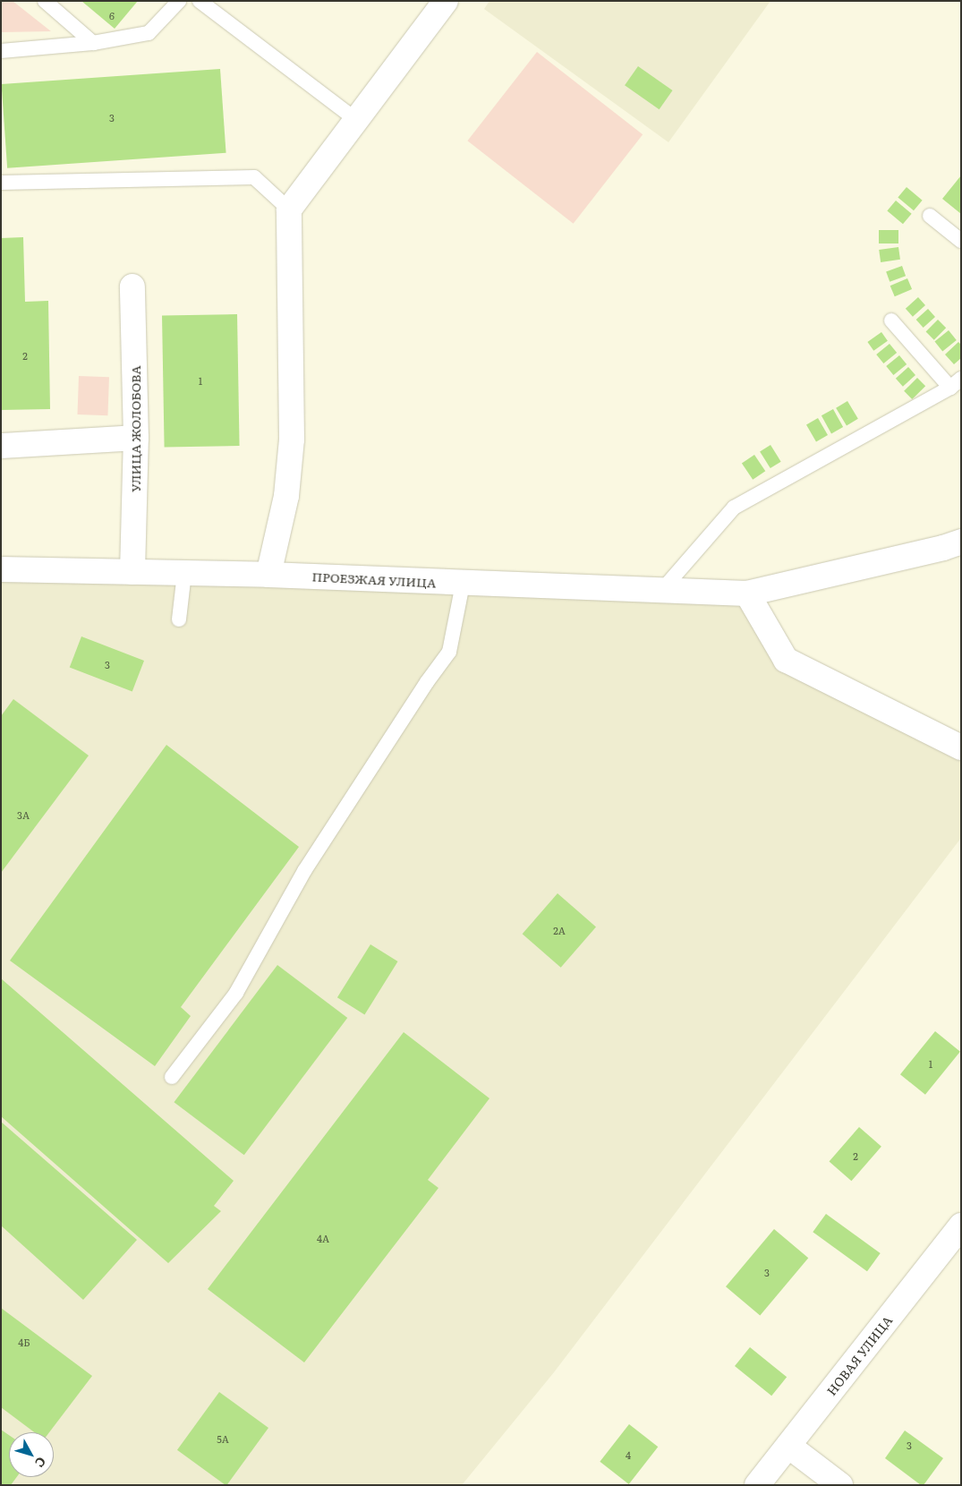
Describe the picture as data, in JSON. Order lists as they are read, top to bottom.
{
  "streets": {
    "street": ["УЛИЦА ЖОЛОБОВА", "ПРОЕЗЖАЯ УЛИЦА", "НОВАЯ УЛИЦА"]
  },
  "crossings": [
    ["УЛИЦА ЖОЛОБОВА", "ПРОЕЗЖАЯ УЛИЦА"]
  ],
  "house_numbers": [
    "6",
    "3",
    "2",
    "1",
    "3",
    "3А",
    "2А",
    "1",
    "2",
    "4А",
    "3",
    "4Б",
    "5А",
    "3",
    "4"
  ],
  "north": "bottom right"
}
